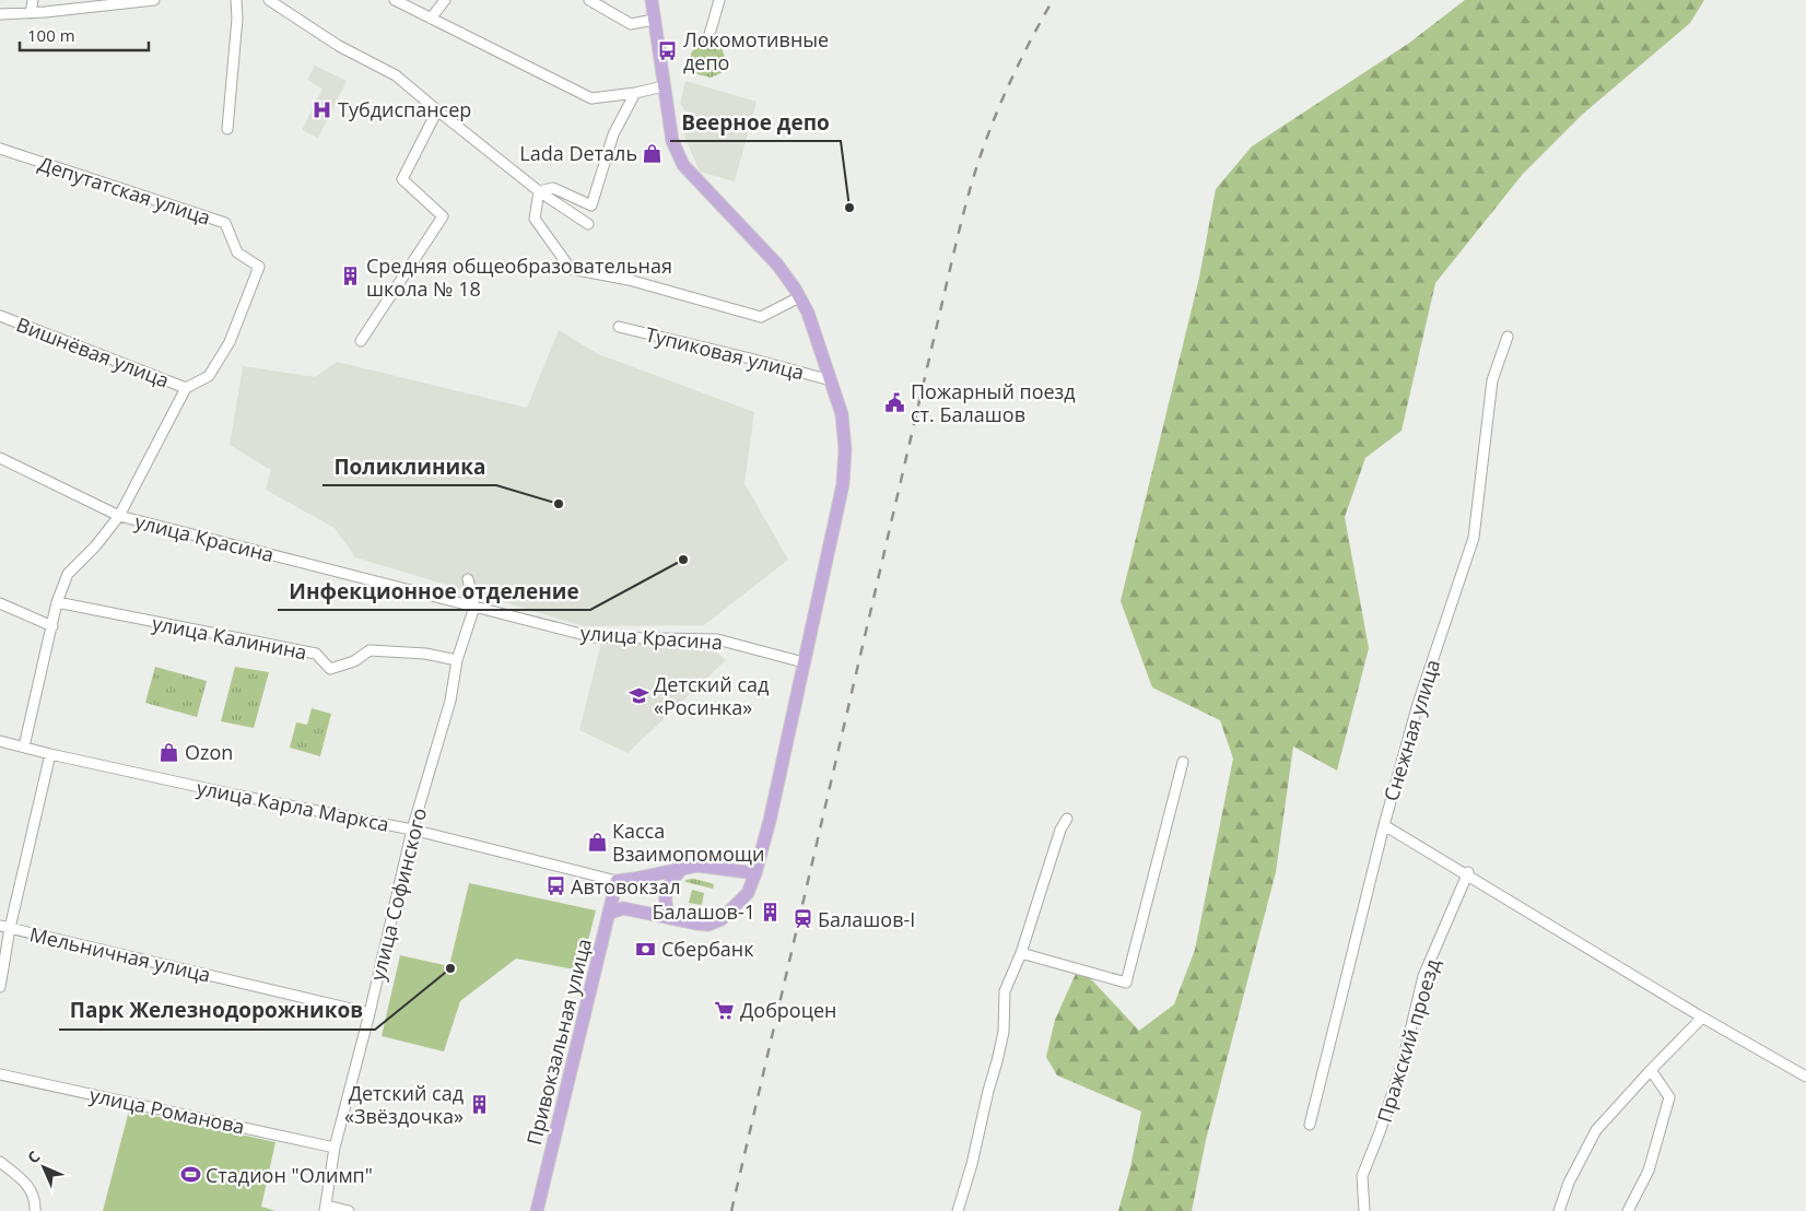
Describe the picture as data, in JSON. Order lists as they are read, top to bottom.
{
  "streets": {
    "main road": ["Привокзальная улица"],
    "street": [
      "Депутатская улица",
      "Вишнёвая улица",
      "Тупиковая улица",
      "улица Красина",
      "улица Калинина",
      "Снежная улица",
      "улица Карла Маркса",
      "улица Софинского",
      "Мельничная улица",
      "Пражский проезд",
      "улица Романова"
    ]
  },
  "crossings": [
    ["Депутатская улица", "Вишнёвая улица"],
    ["улица Красина", "улица Софинского"],
    ["улица Калинина", "улица Софинского"],
    ["улица Карла Маркса", "улица Софинского"],
    ["улица Карла Маркса", "Привокзальная улица"],
    ["улица Софинского", "Мельничная улица"],
    ["улица Софинского", "улица Романова"]
  ],
  "places": {
    "bus stop": ["Локомотивные депо", "Автовокзал"],
    "hospital": ["Тубдиспансер"],
    "shop": ["Lada Dеталь", "Ozon", "Касса Взаимопомощи"],
    "other": [
      "Веерное депо",
      "Поликлиника",
      "Инфекционное отделение",
      "Парк Железнодорожников"
    ],
    "building": ["Средняя общеобразовательная школа № 18", "Балашов-1", "Детский сад «Звёздочка»"],
    "public building": ["Пожарный поезд ст. Балашов"],
    "school or university": ["Детский сад «Росинка»"],
    "station": ["Балашов-I"],
    "bank": ["Сбербанк"],
    "supermarket": ["Доброцен"],
    "sports": ["Стадион \"Олимп\""]
  },
  "scale_bar": "100 m",
  "north": "top left"
}
